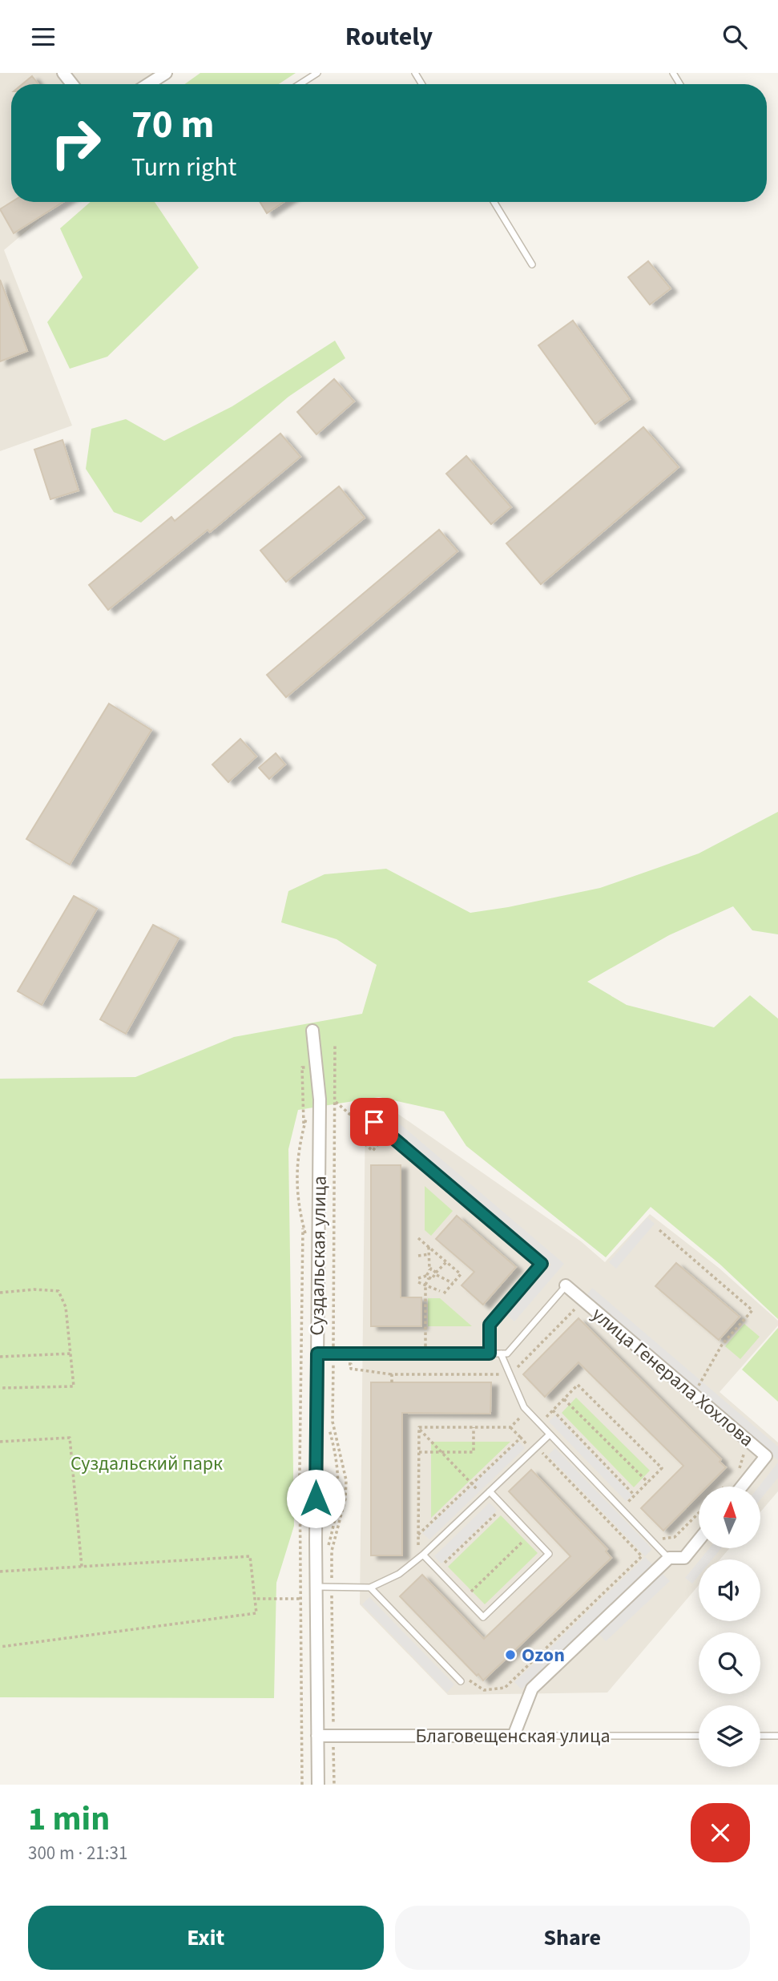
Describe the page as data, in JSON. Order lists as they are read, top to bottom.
{
  "streets": {
    "street": ["Суздальская улица", "улица Генерала Хохлова", "Благовещенская улица"]
  },
  "crossings": [
    ["Суздальская улица", "Благовещенская улица"]
  ],
  "parks": ["Суздальский парк"],
  "places": ["Ozon"],
  "north": "top",
  "page": {
    "header": "Routely",
    "turn": ["70 m", "Turn right"],
    "heading": ["1 min", "300 m · 21:31"],
    "buttons": ["Exit", "Share"]
  }
}
